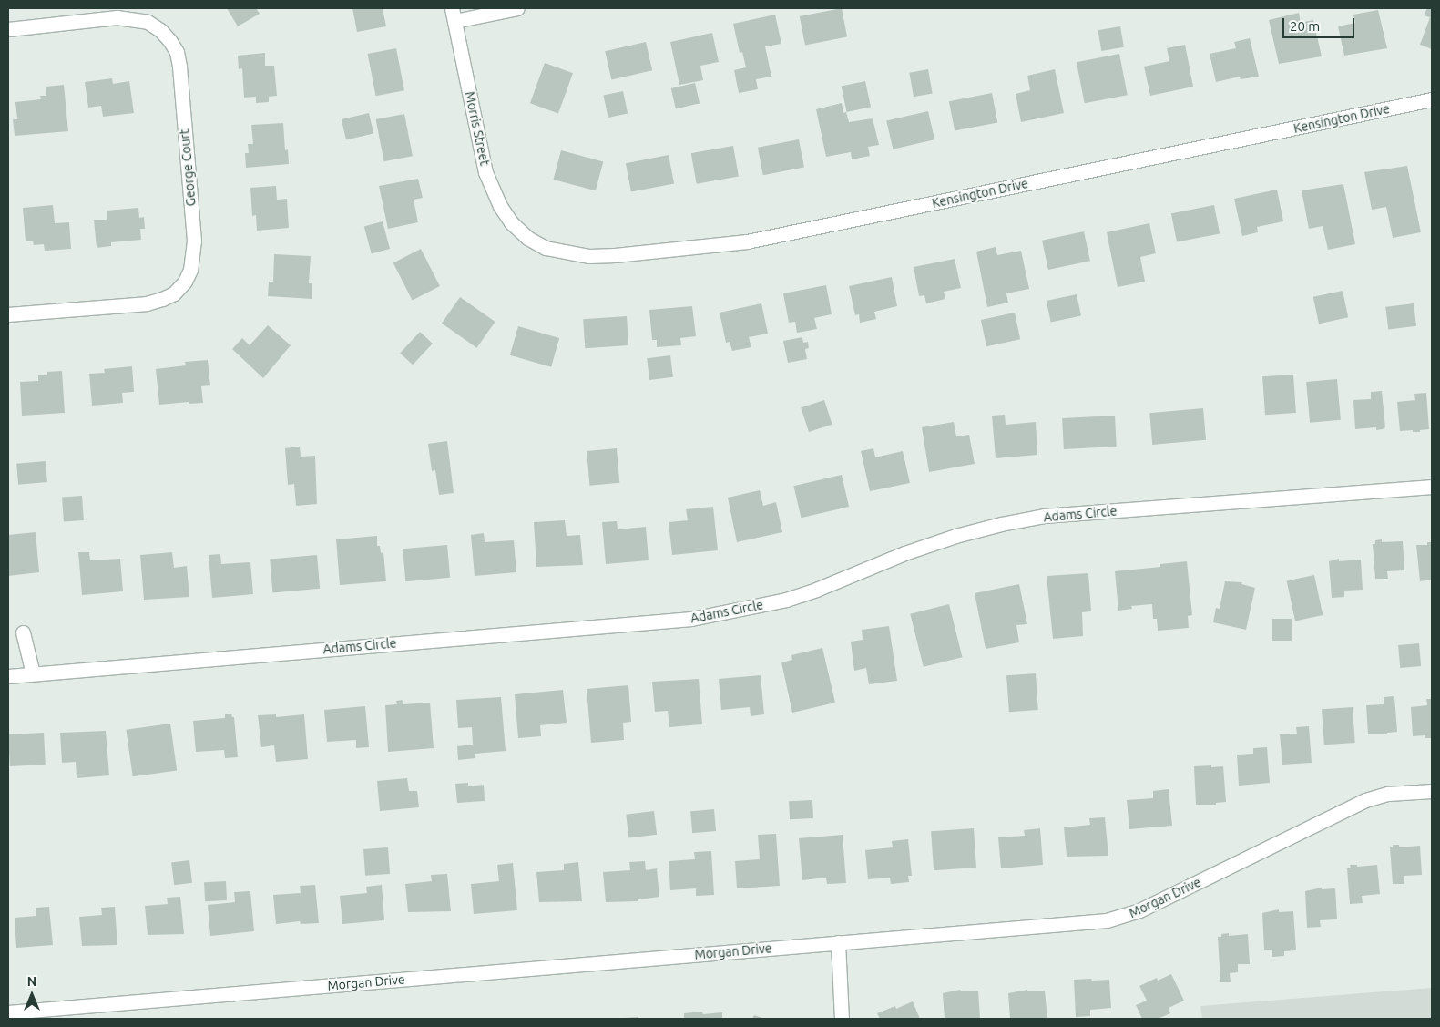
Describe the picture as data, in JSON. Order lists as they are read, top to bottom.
{
  "streets": {
    "street": [
      "Kensington Drive",
      "Morris Street",
      "George Court",
      "Adams Circle",
      "Morgan Drive"
    ]
  },
  "crossings": [
    ["Kensington Drive", "Morris Street"]
  ],
  "scale_bar": "20 m",
  "north": "top"
}
